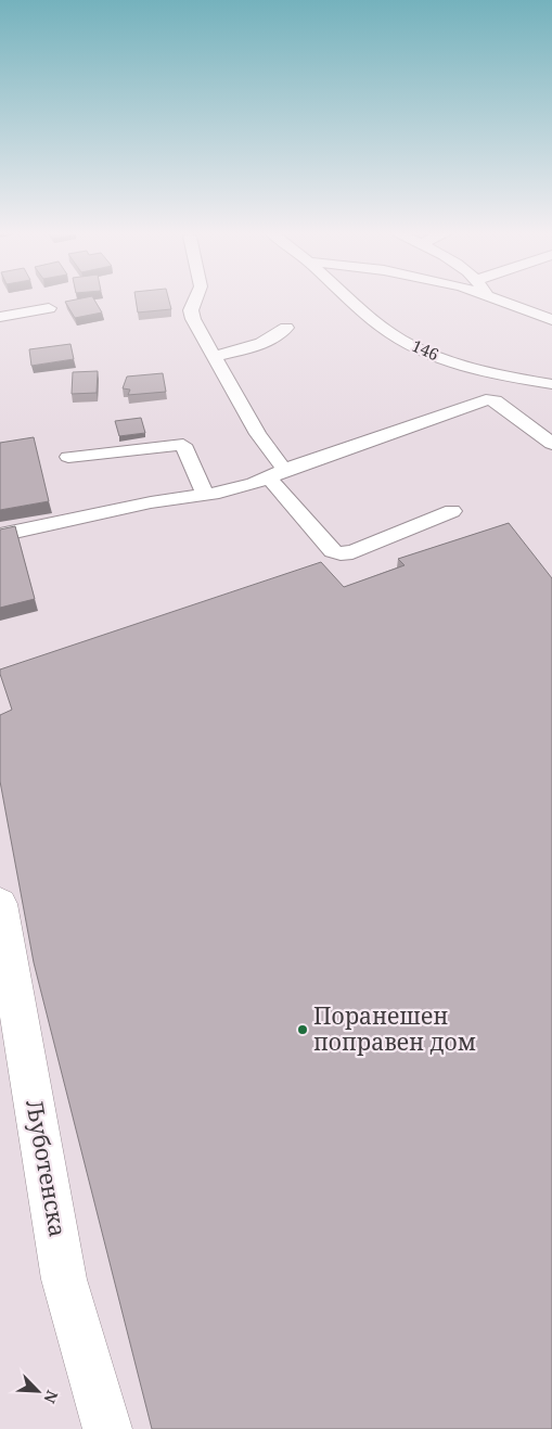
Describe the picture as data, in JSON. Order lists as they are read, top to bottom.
{
  "streets": {
    "main road": ["Љуботенска"],
    "street": ["146"]
  },
  "places": ["Поранешен поправен дом"],
  "north": "bottom right"
}
